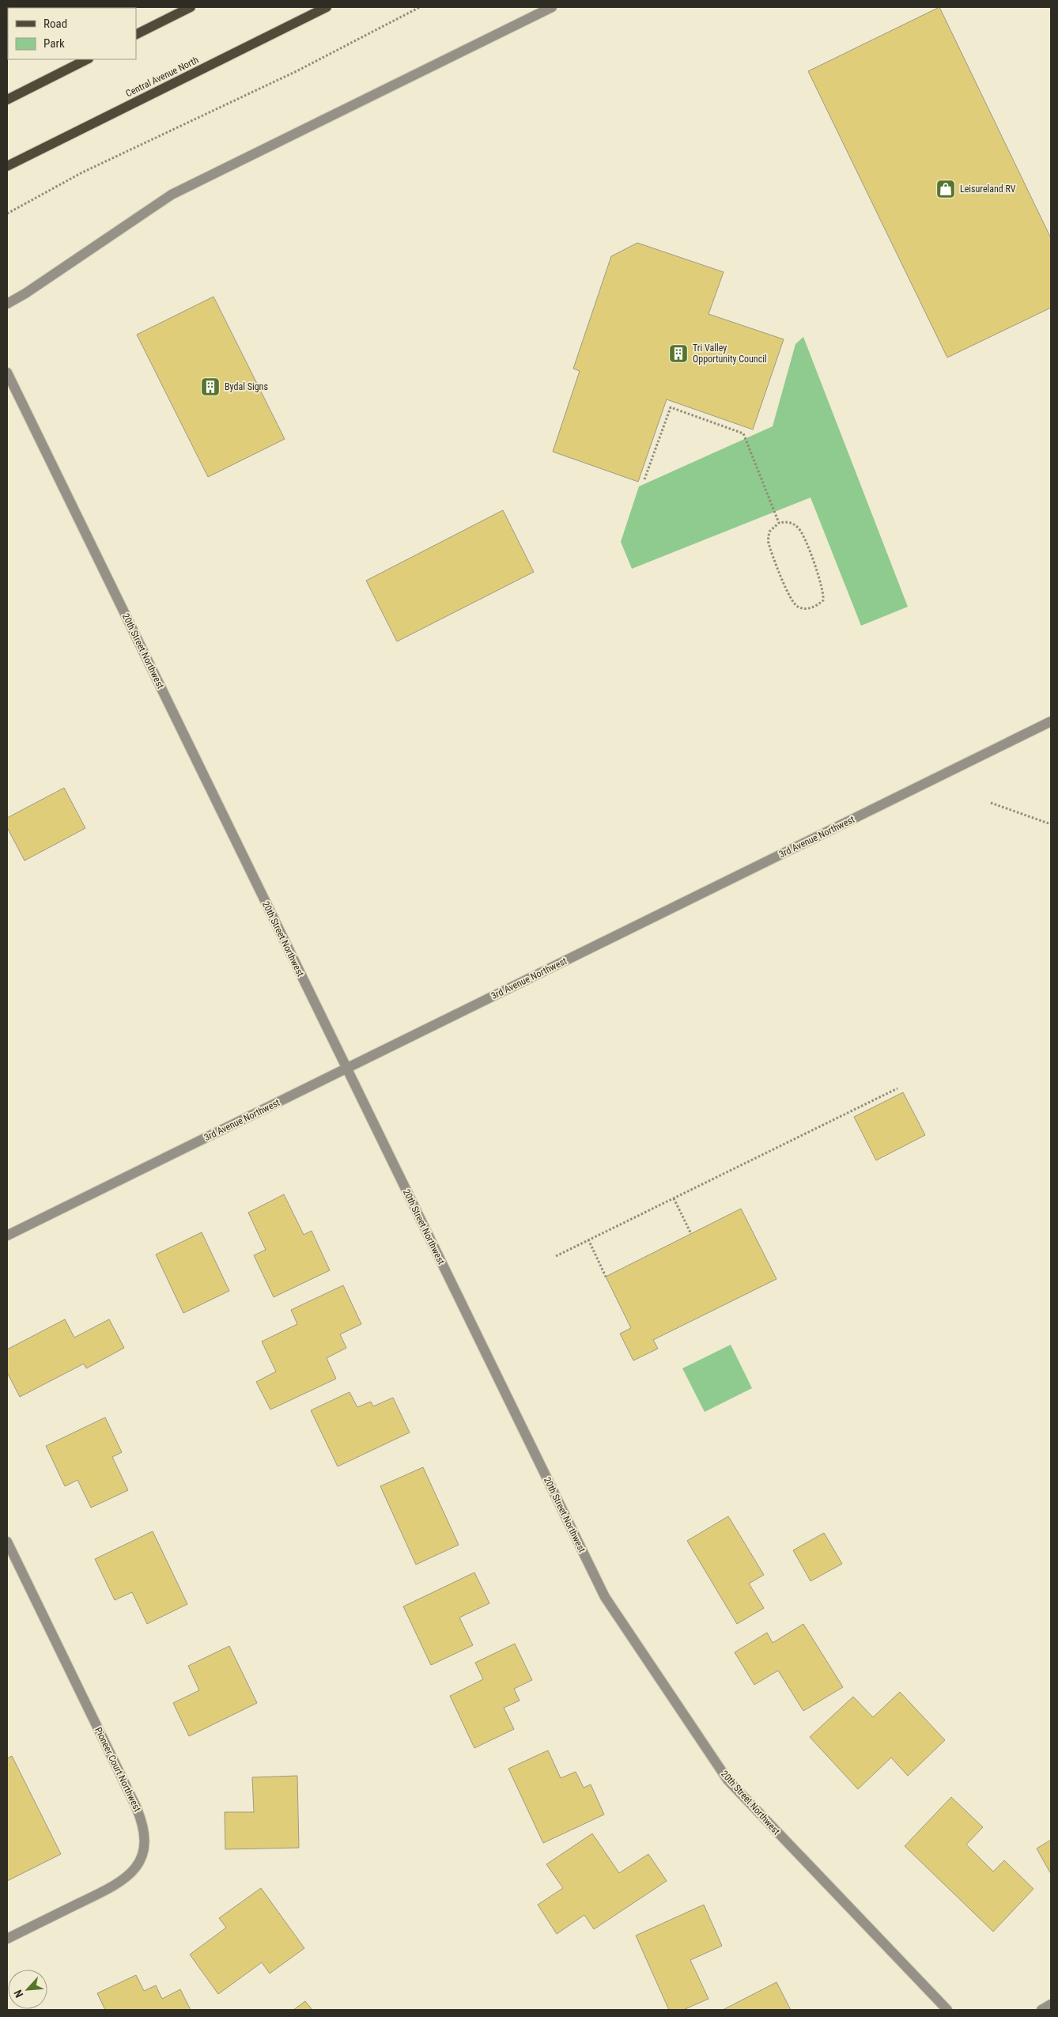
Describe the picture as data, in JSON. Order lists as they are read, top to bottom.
{
  "streets": {
    "main road": ["Central Avenue North"],
    "street": ["20th Street Northwest", "3rd Avenue Northwest", "Pioneer Court Northwest"]
  },
  "crossings": [
    ["20th Street Northwest", "3rd Avenue Northwest"]
  ],
  "places": {
    "shop": ["Leisureland RV"],
    "building": ["Tri Valley Opportunity Council", "Bydal Signs"]
  },
  "legend": ["Road", "Park"],
  "north": "bottom left"
}
